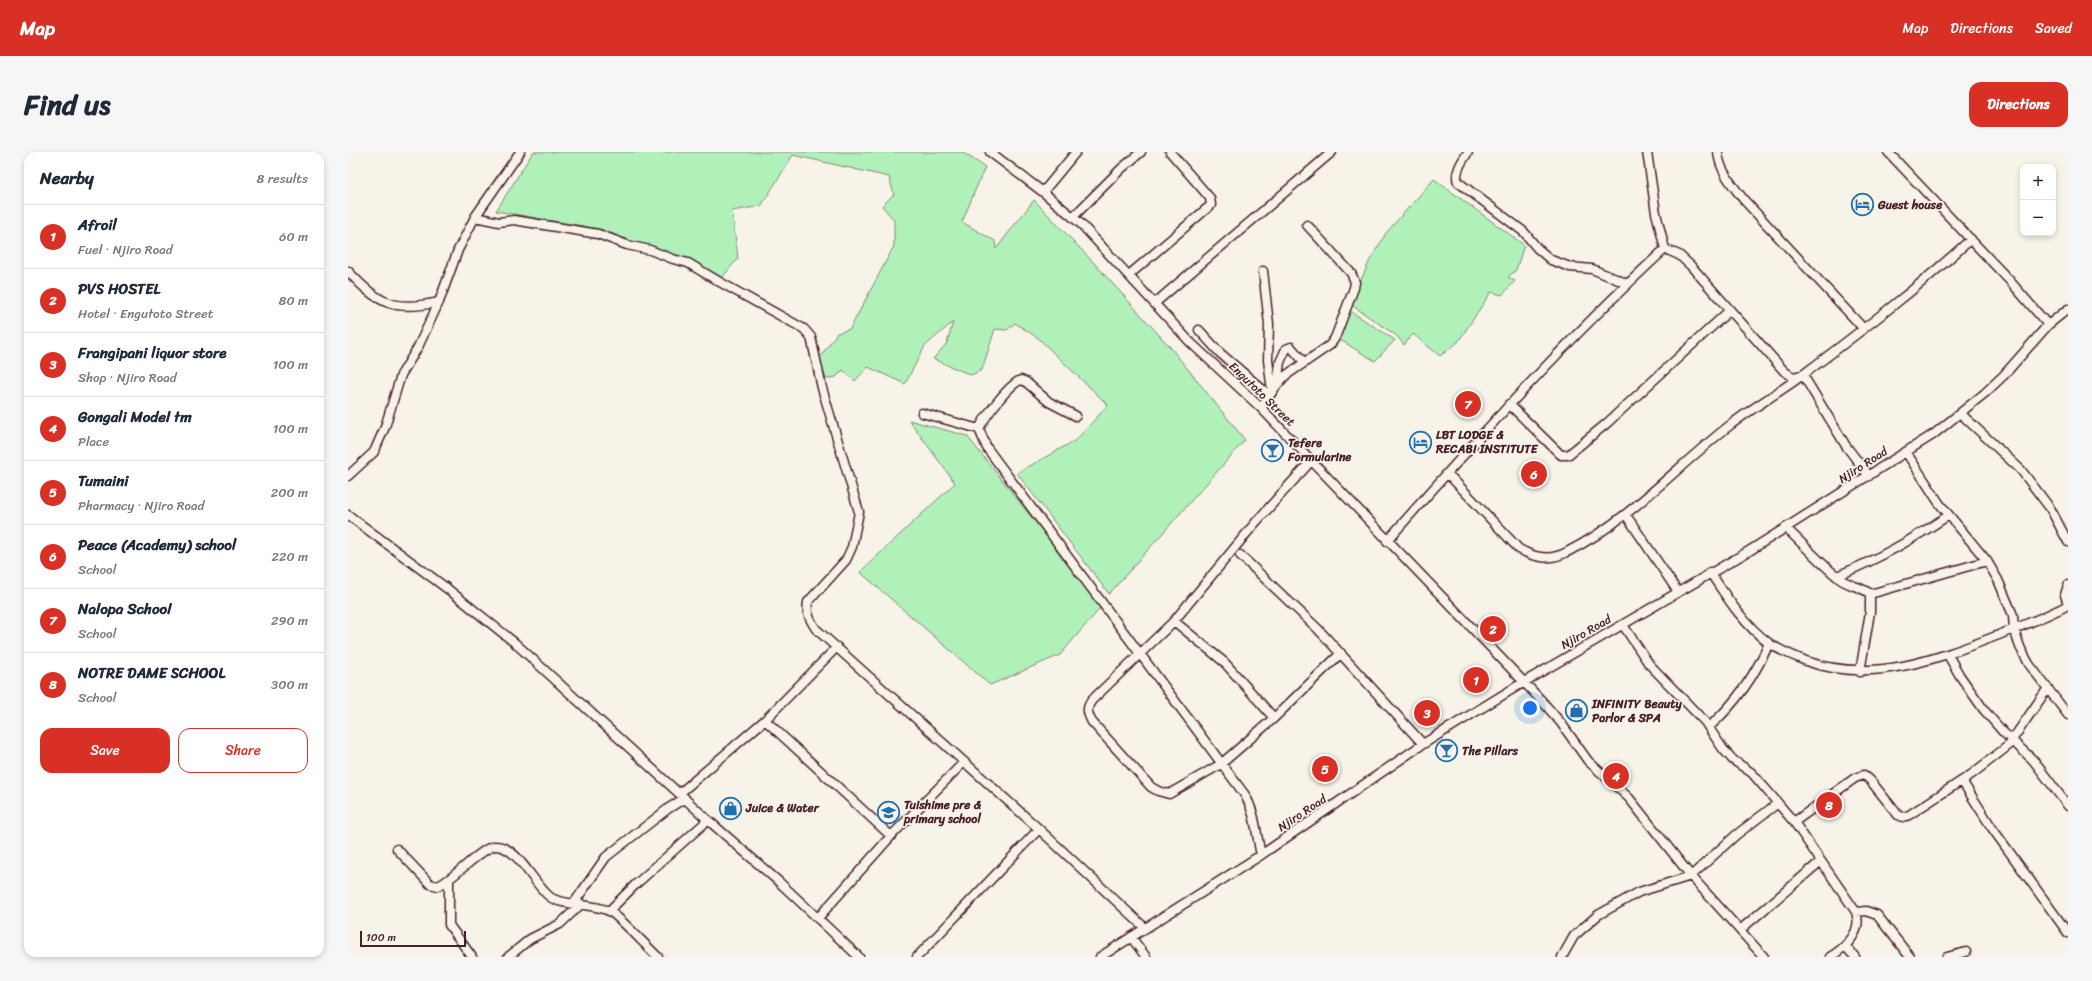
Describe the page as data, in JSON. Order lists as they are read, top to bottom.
{
  "streets": {
    "street": ["Engutoto Street", "Njiro Road"]
  },
  "crossings": [
    ["Engutoto Street", "Njiro Road"]
  ],
  "places": {
    "hotel": ["Guest house", "LBT LODGE & RECABI INSTITUTE"],
    "bar": ["Tefere Formularine", "The Pillars"],
    "shop": ["INFINITY Beauty Parlor & SPA", "Juice & Water"],
    "school or university": ["Tuishime pre & primary school"]
  },
  "scale_bar": "100 m",
  "page": {
    "header": "Map",
    "nav": ["Map", "Directions", "Saved"],
    "title": "Find us",
    "buttons": [
      "Directions",
      ["Save", "Share"]
    ],
    "heading": ["Nearby", "8 results"],
    "map_buttons": ["+", "−"],
    "list": [
      {
        "mark": "1",
        "name": "Afroil",
        "note": "Fuel · Njiro Road",
        "value": "60 m"
      },
      {
        "mark": "2",
        "name": "PVS HOSTEL",
        "note": "Hotel · Engutoto Street",
        "value": "80 m"
      },
      {
        "mark": "3",
        "name": "Frangipani liquor store",
        "note": "Shop · Njiro Road",
        "value": "100 m"
      },
      {
        "mark": "4",
        "name": "Gongali Model tm",
        "note": "Place",
        "value": "100 m"
      },
      {
        "mark": "5",
        "name": "Tumaini",
        "note": "Pharmacy · Njiro Road",
        "value": "200 m"
      },
      {
        "mark": "6",
        "name": "Peace (Academy) school",
        "note": "School",
        "value": "220 m"
      },
      {
        "mark": "7",
        "name": "Nalopa School",
        "note": "School",
        "value": "290 m"
      },
      {
        "mark": "8",
        "name": "NOTRE DAME SCHOOL",
        "note": "School",
        "value": "300 m"
      }
    ],
    "pins": [
      "7",
      "6",
      "2",
      "1",
      "3",
      "5",
      "4",
      "8"
    ],
    "scale": "100 m"
  }
}
